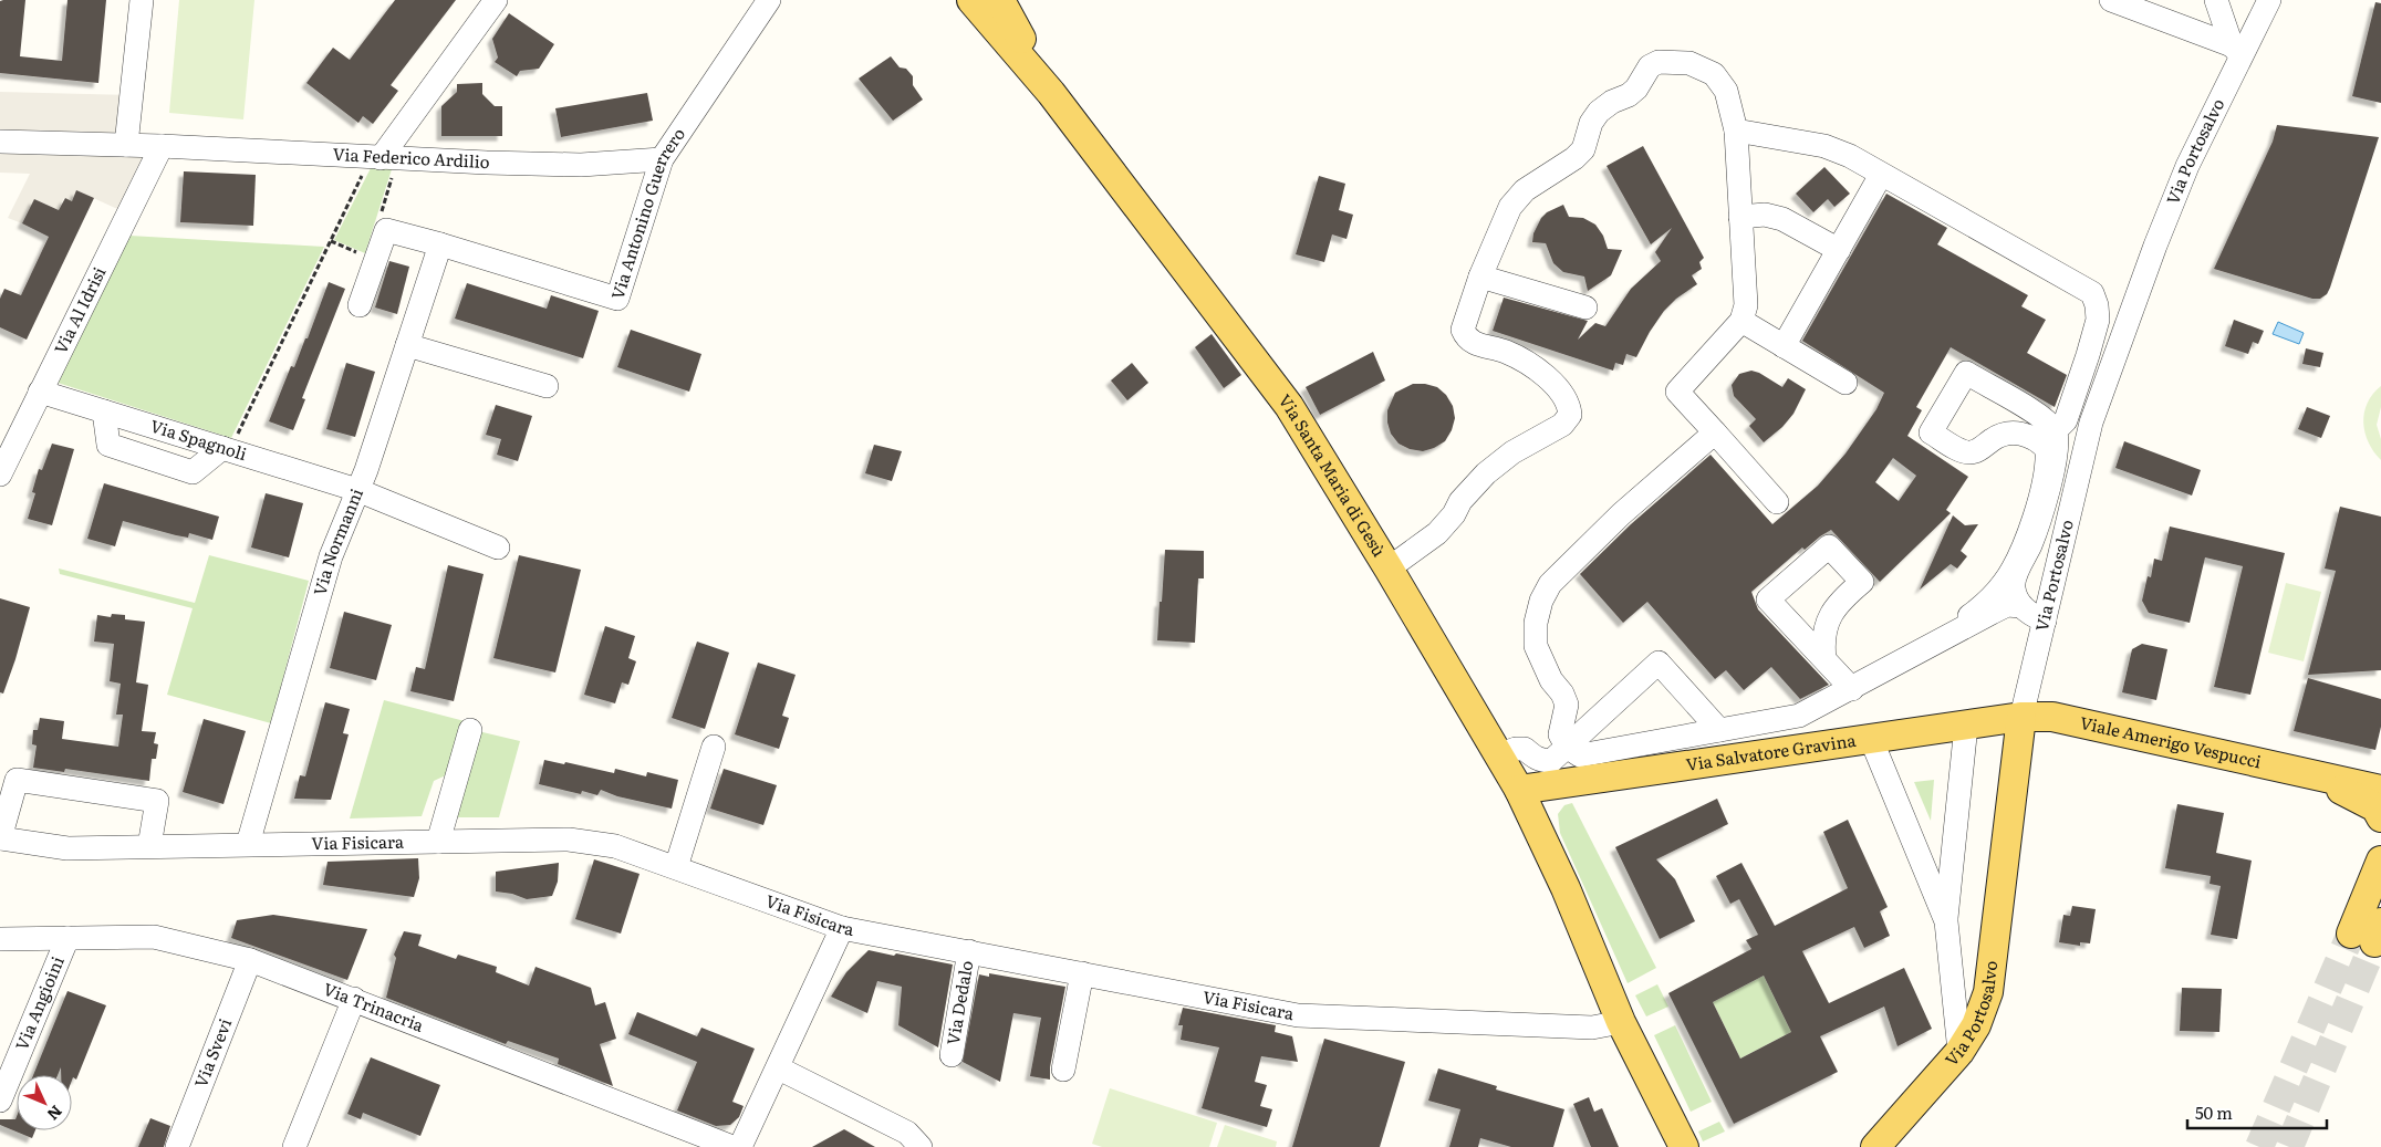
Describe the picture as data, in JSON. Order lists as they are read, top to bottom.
{
  "streets": {
    "main road": [
      "Via Portosalvo",
      "Via Santa Maria di Gesù",
      "Viale Amerigo Vespucci",
      "Via Salvatore Gravina"
    ],
    "street": [
      "Via Federico Ardilio",
      "Via Antonino Guerrero",
      "Via Al Idrisi",
      "Via Spagnoli",
      "Via Normanni",
      "Via Fisicara",
      "Via Angioini",
      "Via Dedalo",
      "Via Trinacria",
      "Via Svevi"
    ]
  },
  "crossings": [
    ["Via Portosalvo", "Viale Amerigo Vespucci"],
    ["Via Portosalvo", "Via Salvatore Gravina"],
    ["Via Federico Ardilio", "Via Antonino Guerrero"],
    ["Via Federico Ardilio", "Via Al Idrisi"],
    ["Via Antonino Guerrero", "Via Normanni"],
    ["Via Al Idrisi", "Via Spagnoli"],
    ["Via Spagnoli", "Via Normanni"],
    ["Via Santa Maria di Gesù", "Via Salvatore Gravina"],
    ["Via Normanni", "Via Fisicara"],
    ["Viale Amerigo Vespucci", "Via Salvatore Gravina"],
    ["Via Fisicara", "Via Dedalo"],
    ["Via Angioini", "Via Trinacria"],
    ["Via Trinacria", "Via Svevi"]
  ],
  "scale_bar": "50 m",
  "north": "bottom right"
}
